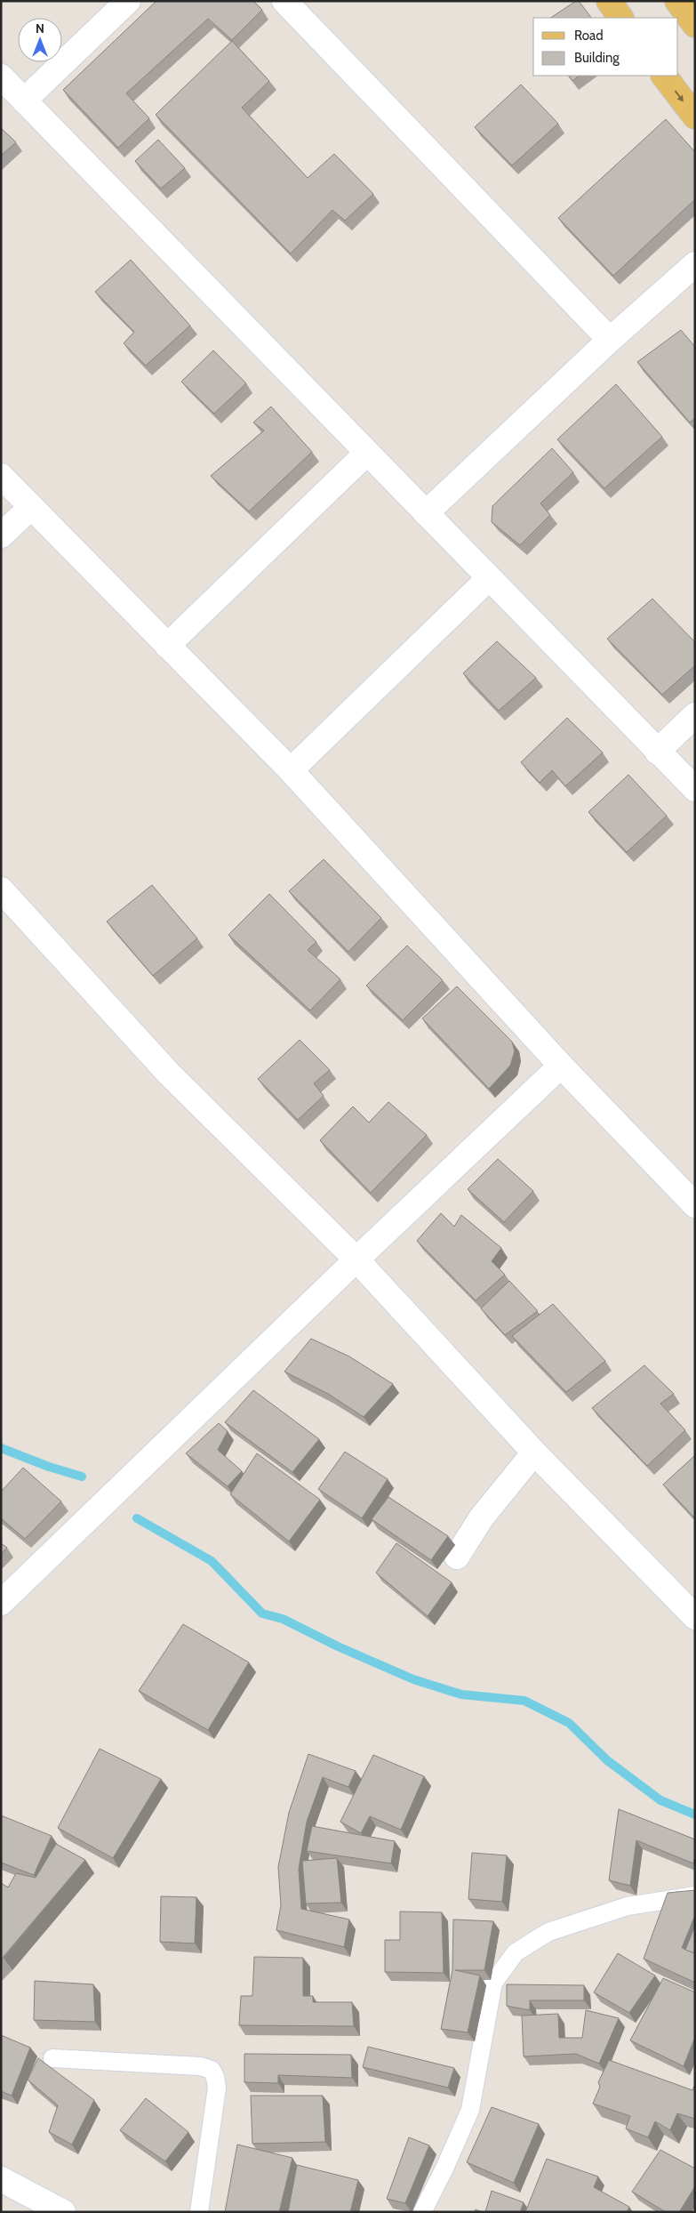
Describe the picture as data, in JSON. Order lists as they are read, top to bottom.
{
  "legend": ["Road", "Building"],
  "north": "top"
}
